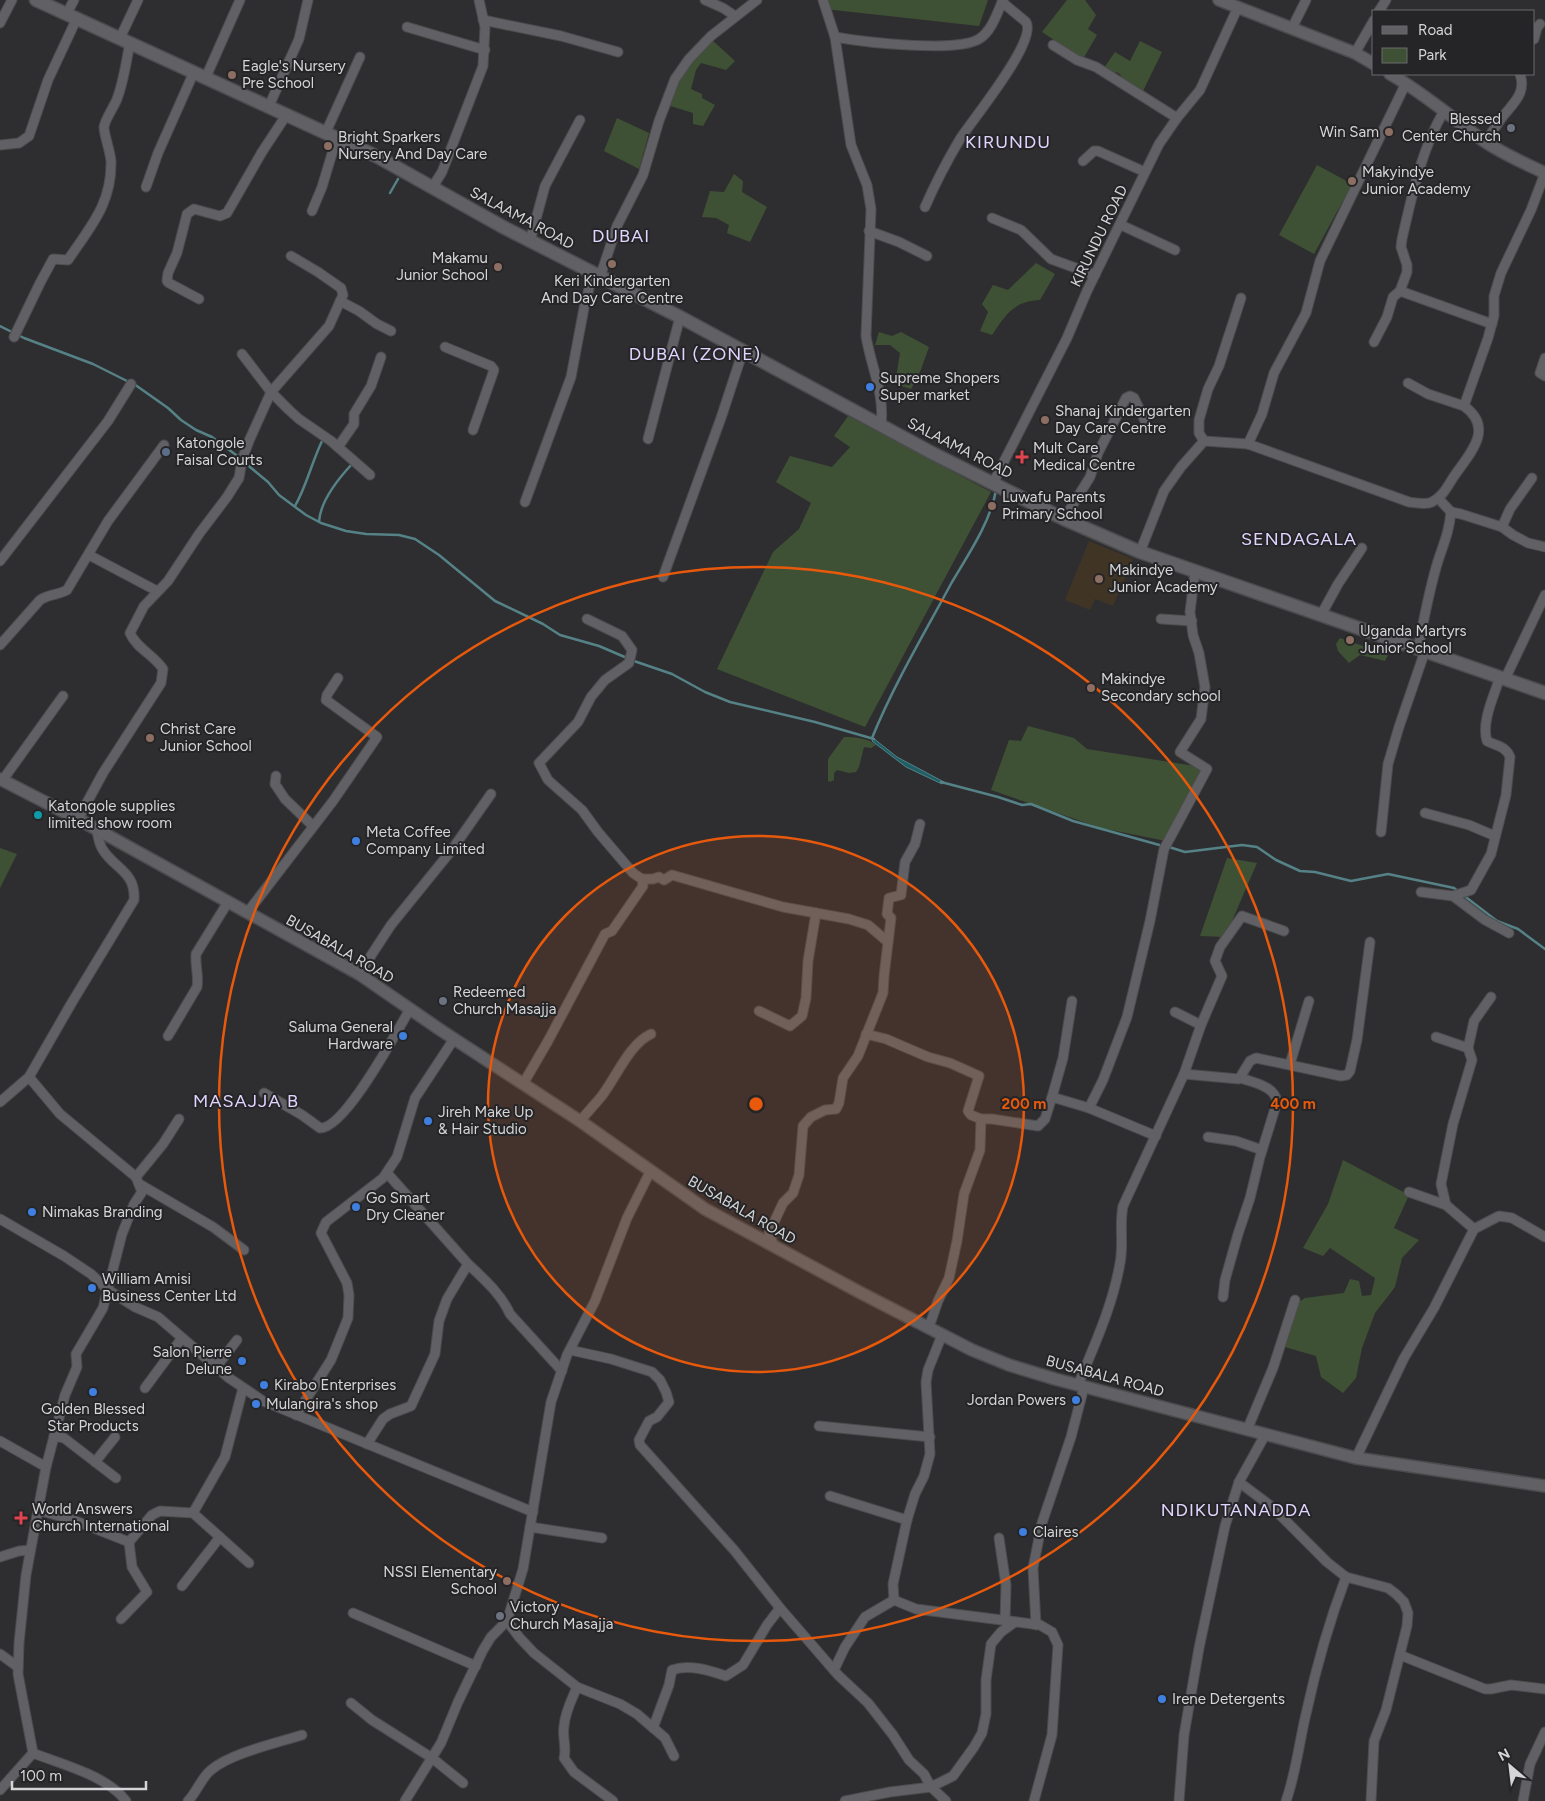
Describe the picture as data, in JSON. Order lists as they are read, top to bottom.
{
  "streets": {
    "main road": ["SALAAMA ROAD"],
    "street": ["KIRUNDU ROAD", "BUSABALA ROAD"]
  },
  "crossings": [
    ["SALAAMA ROAD", "KIRUNDU ROAD"]
  ],
  "districts": [
    "KIRUNDU",
    "DUBAI",
    "DUBAI (ZONE)",
    "SENDAGALA",
    "MASAJJA B",
    "NDIKUTANADDA"
  ],
  "places": {
    "other": [
      "Eagle's Nursery Pre School",
      "Blessed Center Church",
      "Win Sam",
      "Bright Sparkers Nursery And Day Care",
      "Makyindye Junior Academy",
      "Keri Kindergarten And Day Care Centre",
      "Makamu Junior School",
      "Supreme Shopers Super market",
      "Shanaj Kindergarten Day Care Centre",
      "Katongole Faisal Courts",
      "Luwafu Parents Primary School",
      "Makindye Junior Academy",
      "Uganda Martyrs Junior School",
      "Makindye Secondary school",
      "Christ Care Junior School",
      "Katongole supplies limited show room",
      "Meta Coffee Company Limited",
      "Redeemed Church Masajja",
      "Saluma General Hardware",
      "Jireh Make Up & Hair Studio",
      "Go Smart Dry Cleaner",
      "Nimakas Branding",
      "William Amisi Business Center Ltd",
      "Salon Pierre Delune",
      "Kirabo Enterprises",
      "Golden Blessed Star Products",
      "Jordan Powers",
      "Mulangira's shop",
      "Claires",
      "NSSI Elementary School",
      "Victory Church Masajja",
      "Irene Detergents"
    ],
    "health": ["Mult Care Medical Centre", "World Answers Church International"]
  },
  "legend": ["Road", "Park"],
  "scale_bar": "100 m",
  "north": "top left",
  "rings": ["200 m", "400 m"]
}
